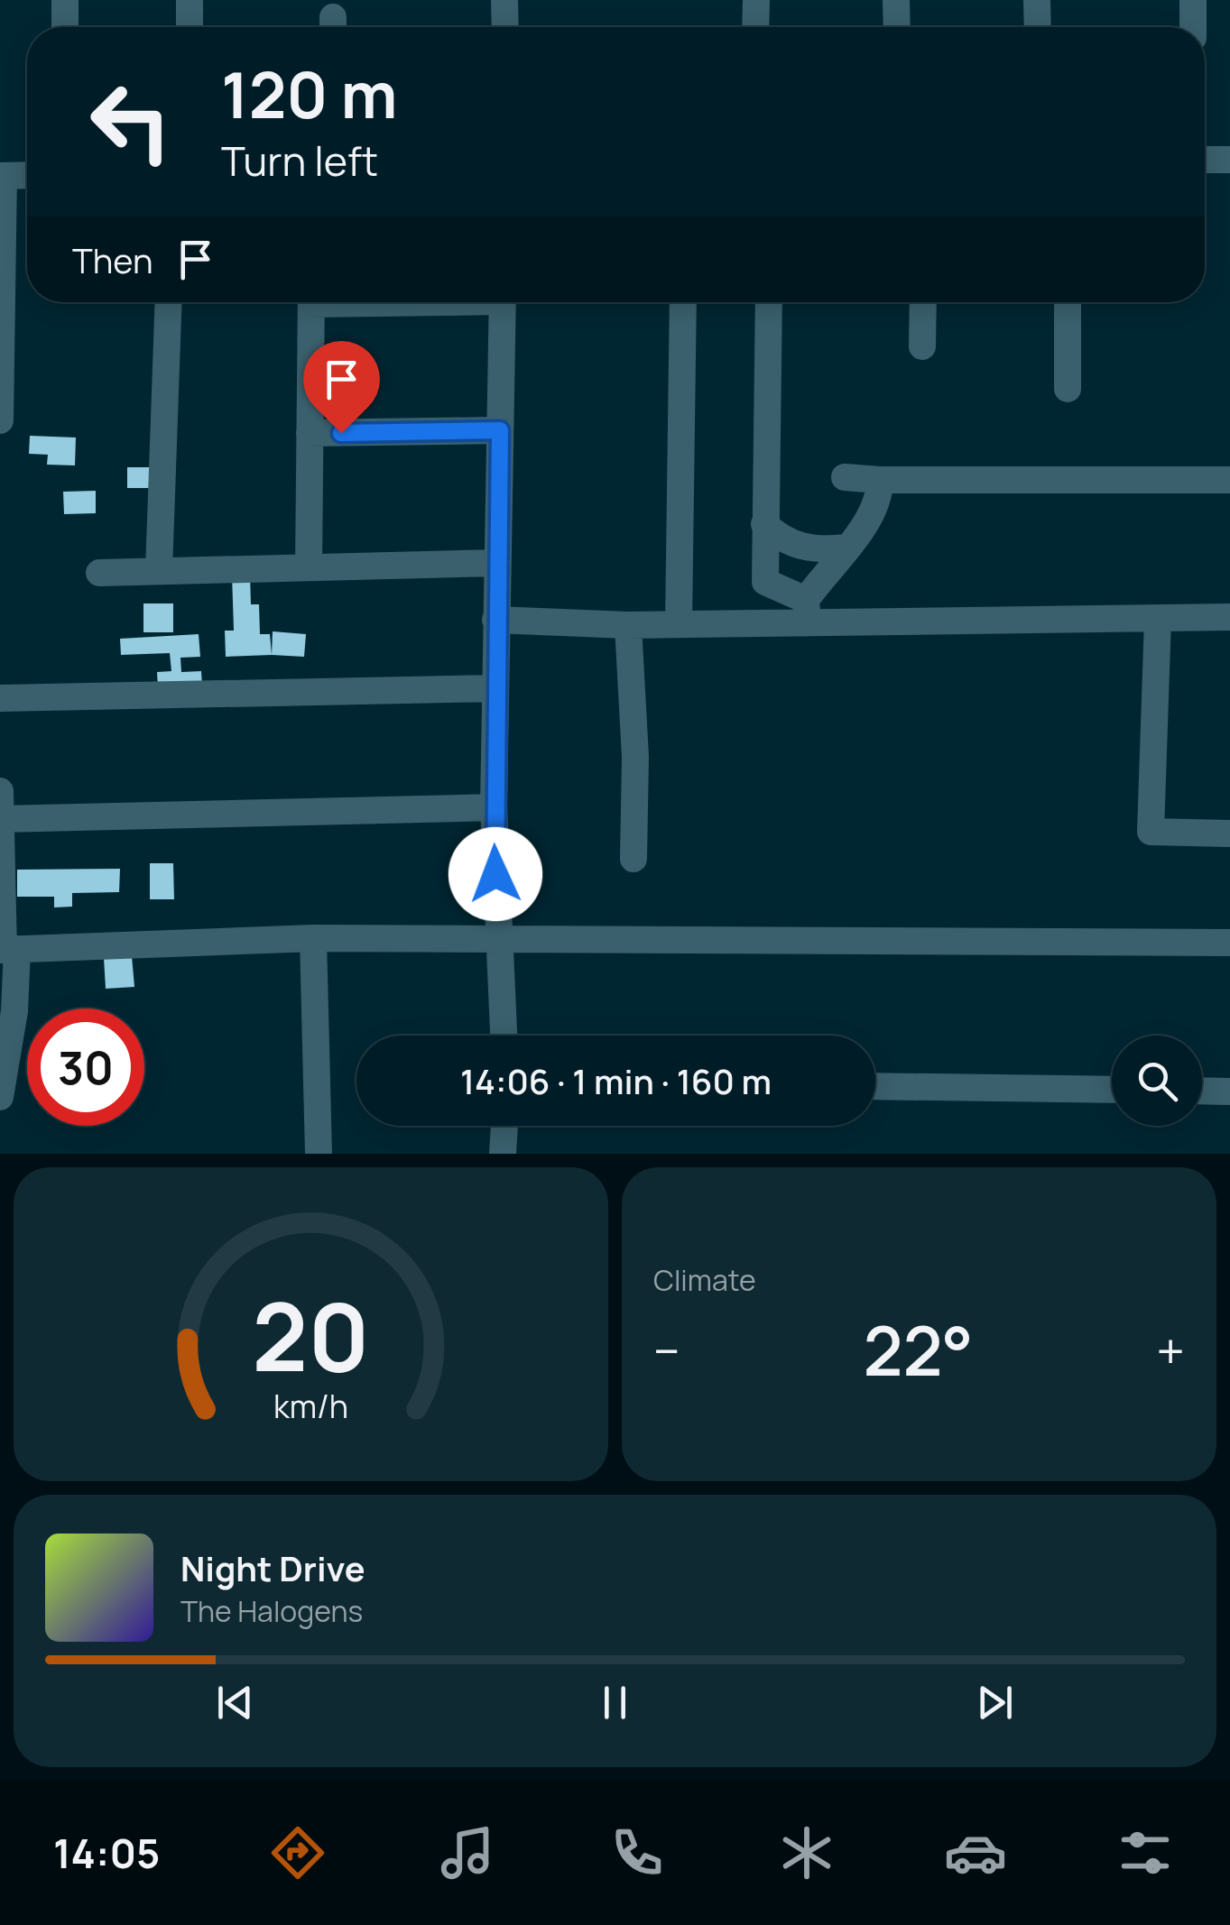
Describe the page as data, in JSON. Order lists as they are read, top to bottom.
{
  "page": {
    "turn": ["120 m", "Turn left"],
    "then": "Then",
    "limit": "30",
    "trip": "14:06 · 1 min · 160 m",
    "tile": "Climate",
    "heat": ["−", "22°", "+"],
    "song": ["Night Drive", "The Halogens"],
    "tabs": "14:05",
    "gauge": ["20", "km/h"]
  }
}
